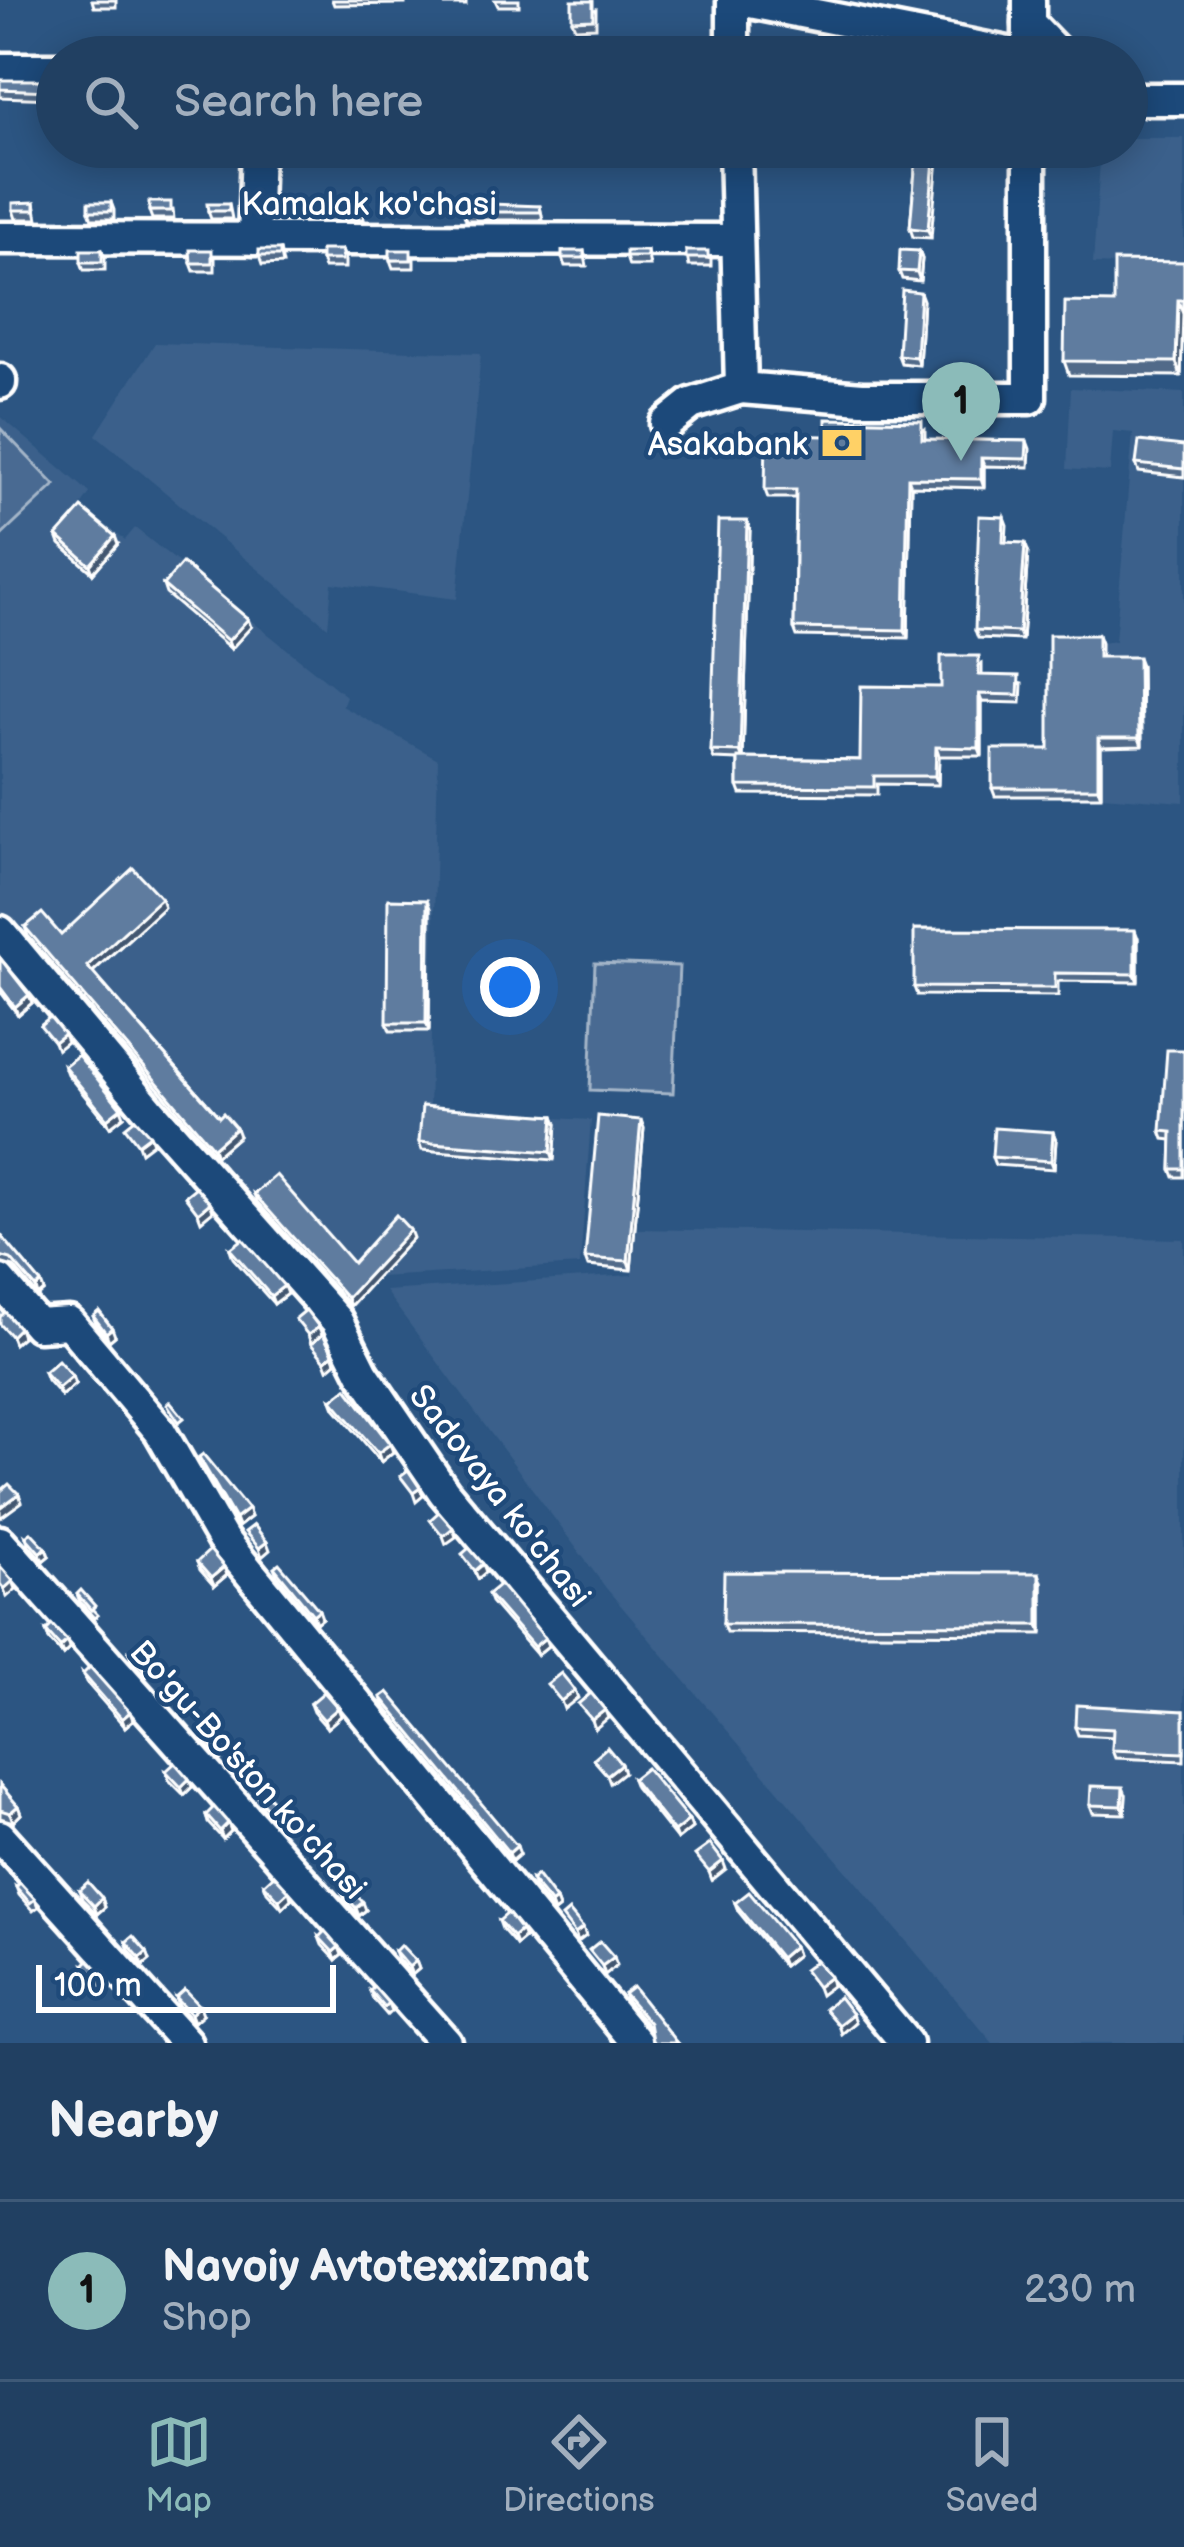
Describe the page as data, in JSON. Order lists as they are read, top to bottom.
{
  "streets": {
    "street": ["Kamalak ko'chasi", "Sadovaya ko'chasi", "Bo'gu-Bo'ston ko'chasi"]
  },
  "places": {
    "bank": ["Asakabank"]
  },
  "scale_bar": "100 m",
  "page": {
    "search": "Search here",
    "pins": "1",
    "scale": "100 m",
    "heading": "Nearby",
    "list": [
      {
        "mark": "1",
        "name": "Navoiy Avtotexxizmat",
        "note": "Shop",
        "value": "230 m"
      }
    ],
    "nav": ["Map", "Directions", "Saved"]
  }
}
